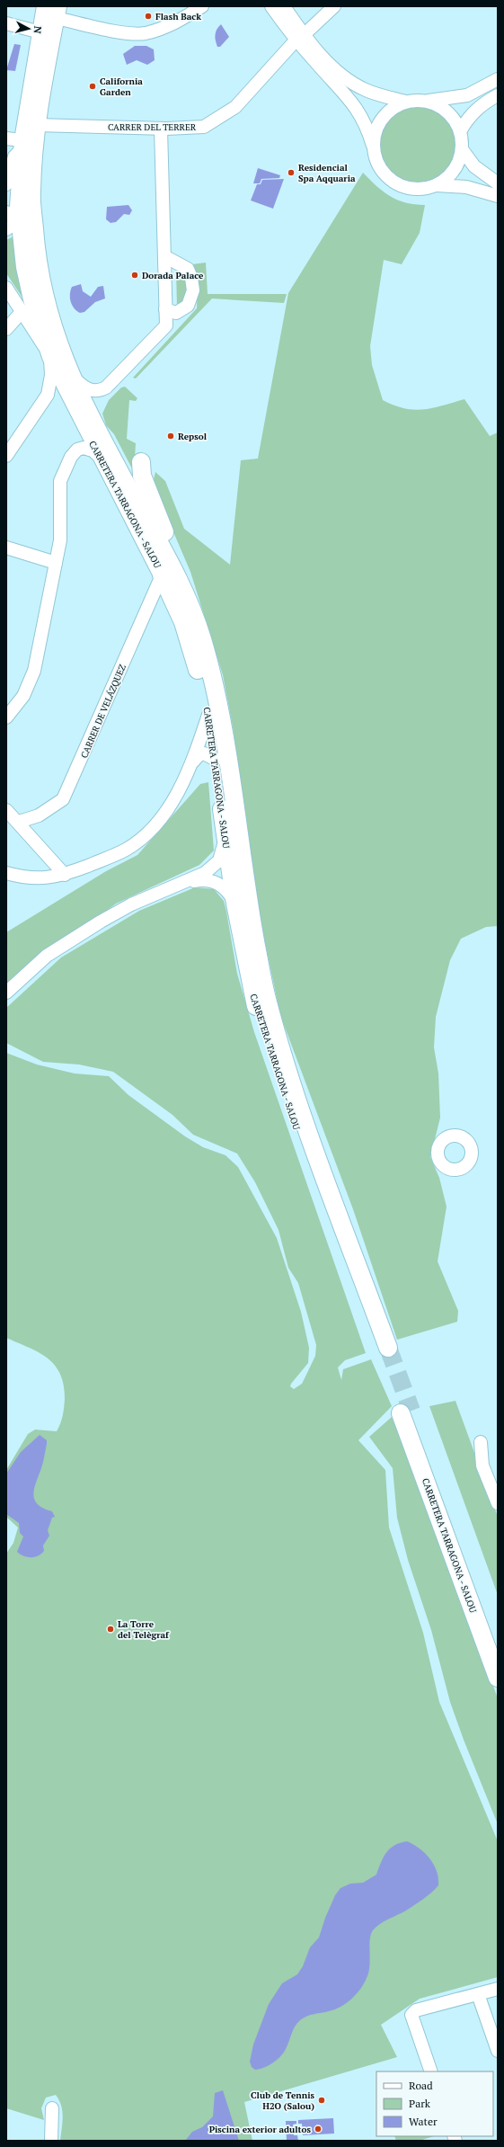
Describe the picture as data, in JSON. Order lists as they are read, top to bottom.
{
  "streets": {
    "highway": ["CARRETERA TARRAGONA - SALOU"],
    "street": ["CARRER DEL TERRER", "CARRER DE VELÁZQUEZ"]
  },
  "crossings": [
    ["CARRER DEL TERRER", "CARRETERA TARRAGONA - SALOU"],
    ["CARRETERA TARRAGONA - SALOU", "CARRER DE VELÁZQUEZ"]
  ],
  "places": [
    "Flash Back",
    "California Garden",
    "Residencial Spa Aqquaria",
    "Dorada Palace",
    "Repsol",
    "La Torre del Telègraf",
    "Club de Tennis H2O (Salou)",
    "Piscina exterior adultos"
  ],
  "legend": ["Road", "Park", "Water"],
  "north": "right"
}
